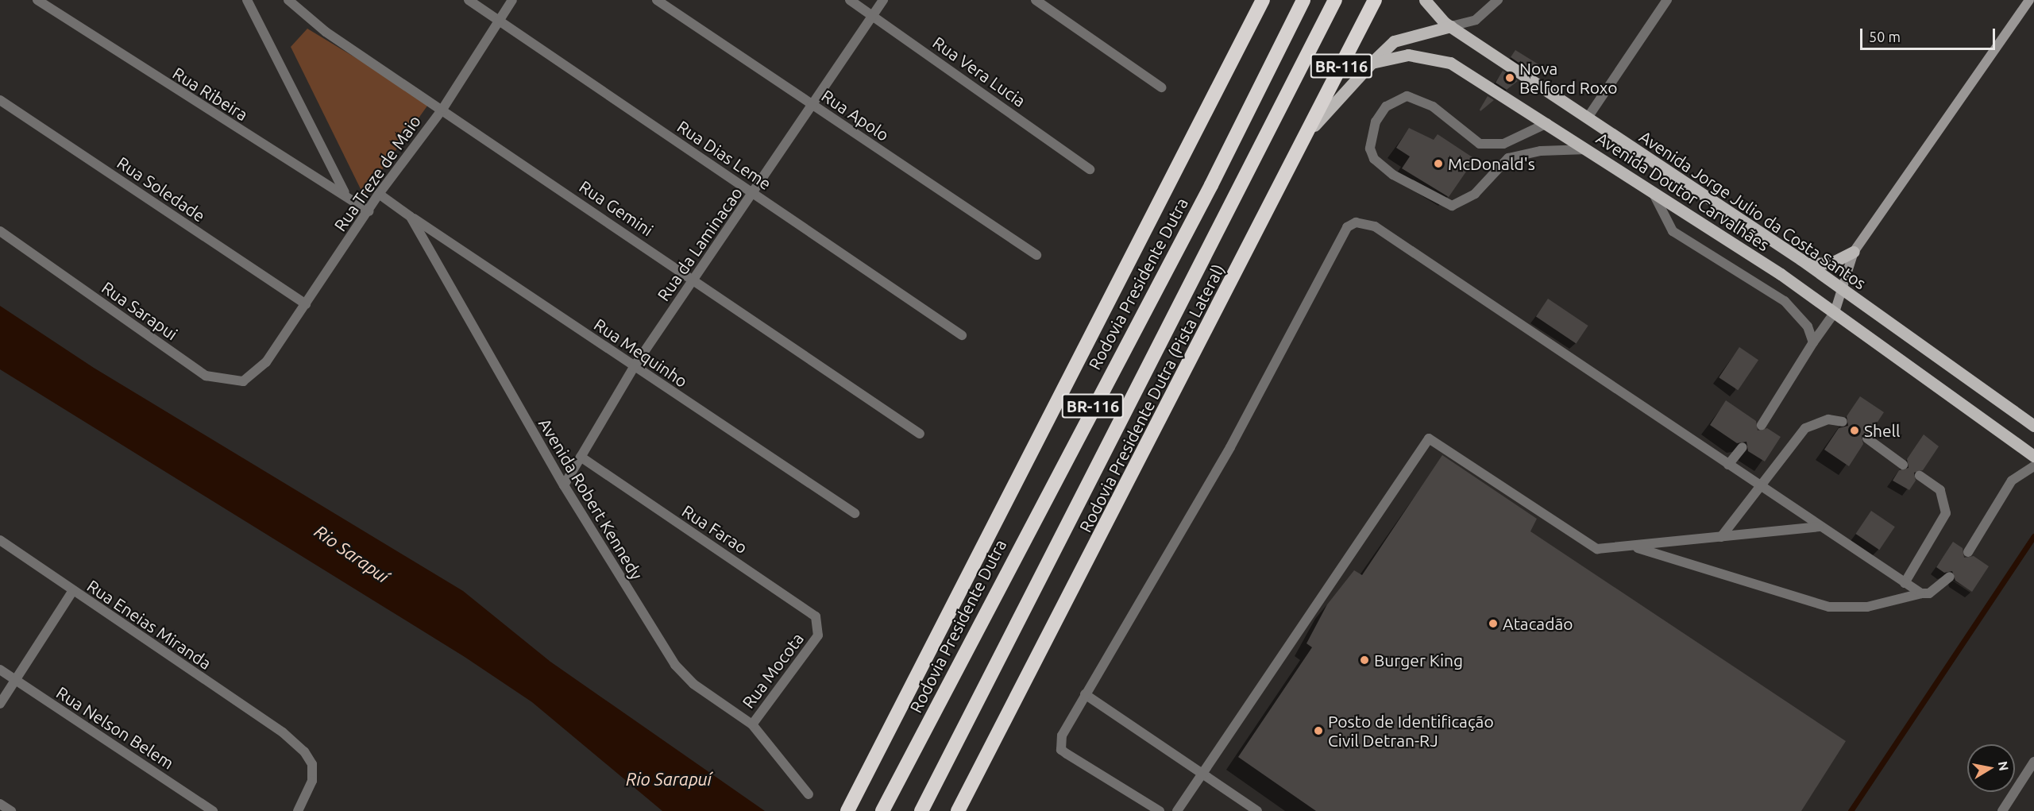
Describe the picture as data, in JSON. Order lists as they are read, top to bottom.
{
  "streets": {
    "highway": ["BR-116", "Rodovia Presidente Dutra", "Rodovia Presidente Dutra (Pista Lateral)"],
    "main road": ["Avenida Doutor Carvalhães", "Avenida Jorge Julio da Costa Santos"],
    "street": [
      "Rua Vera Lucia",
      "Rua Ribeira",
      "Rua Apolo",
      "Rua Dias Leme",
      "Rua Treze de Maio",
      "Rua Soledade",
      "Rua Gemini",
      "Rua da Laminacao",
      "Rua Sarapui",
      "Rua Mequinho",
      "Avenida Robert Kennedy",
      "Rua Farao",
      "Rua Eneias Miranda",
      "Rua Mocota",
      "Rua Nelson Belem"
    ]
  },
  "crossings": [
    ["Rua Vera Lucia", "Rua da Laminacao"],
    ["Rua Ribeira", "Rua Treze de Maio"],
    ["Rua Apolo", "Rua da Laminacao"],
    ["Rua Dias Leme", "Rua Treze de Maio"],
    ["Rua Dias Leme", "Rua da Laminacao"],
    ["Rua Treze de Maio", "Rua Soledade"],
    ["Rua Treze de Maio", "Rua Gemini"],
    ["Rua Treze de Maio", "Rua Sarapui"],
    ["Rua Treze de Maio", "Avenida Robert Kennedy"],
    ["Rua Gemini", "Rua da Laminacao"],
    ["Rua da Laminacao", "Rua Mequinho"],
    ["Rua da Laminacao", "Avenida Robert Kennedy"],
    ["Rua da Laminacao", "Rua Farao"],
    ["Rua Mequinho", "Avenida Robert Kennedy"],
    ["Avenida Robert Kennedy", "Rua Mocota"],
    ["Rua Farao", "Rua Mocota"]
  ],
  "water": ["Rio Sarapuí"],
  "places": [
    "Nova Belford Roxo",
    "McDonald's",
    "Shell",
    "Atacadão",
    "Burger King",
    "Posto de Identificação Civil Detran-RJ"
  ],
  "scale_bar": "50 m",
  "north": "right"
}
